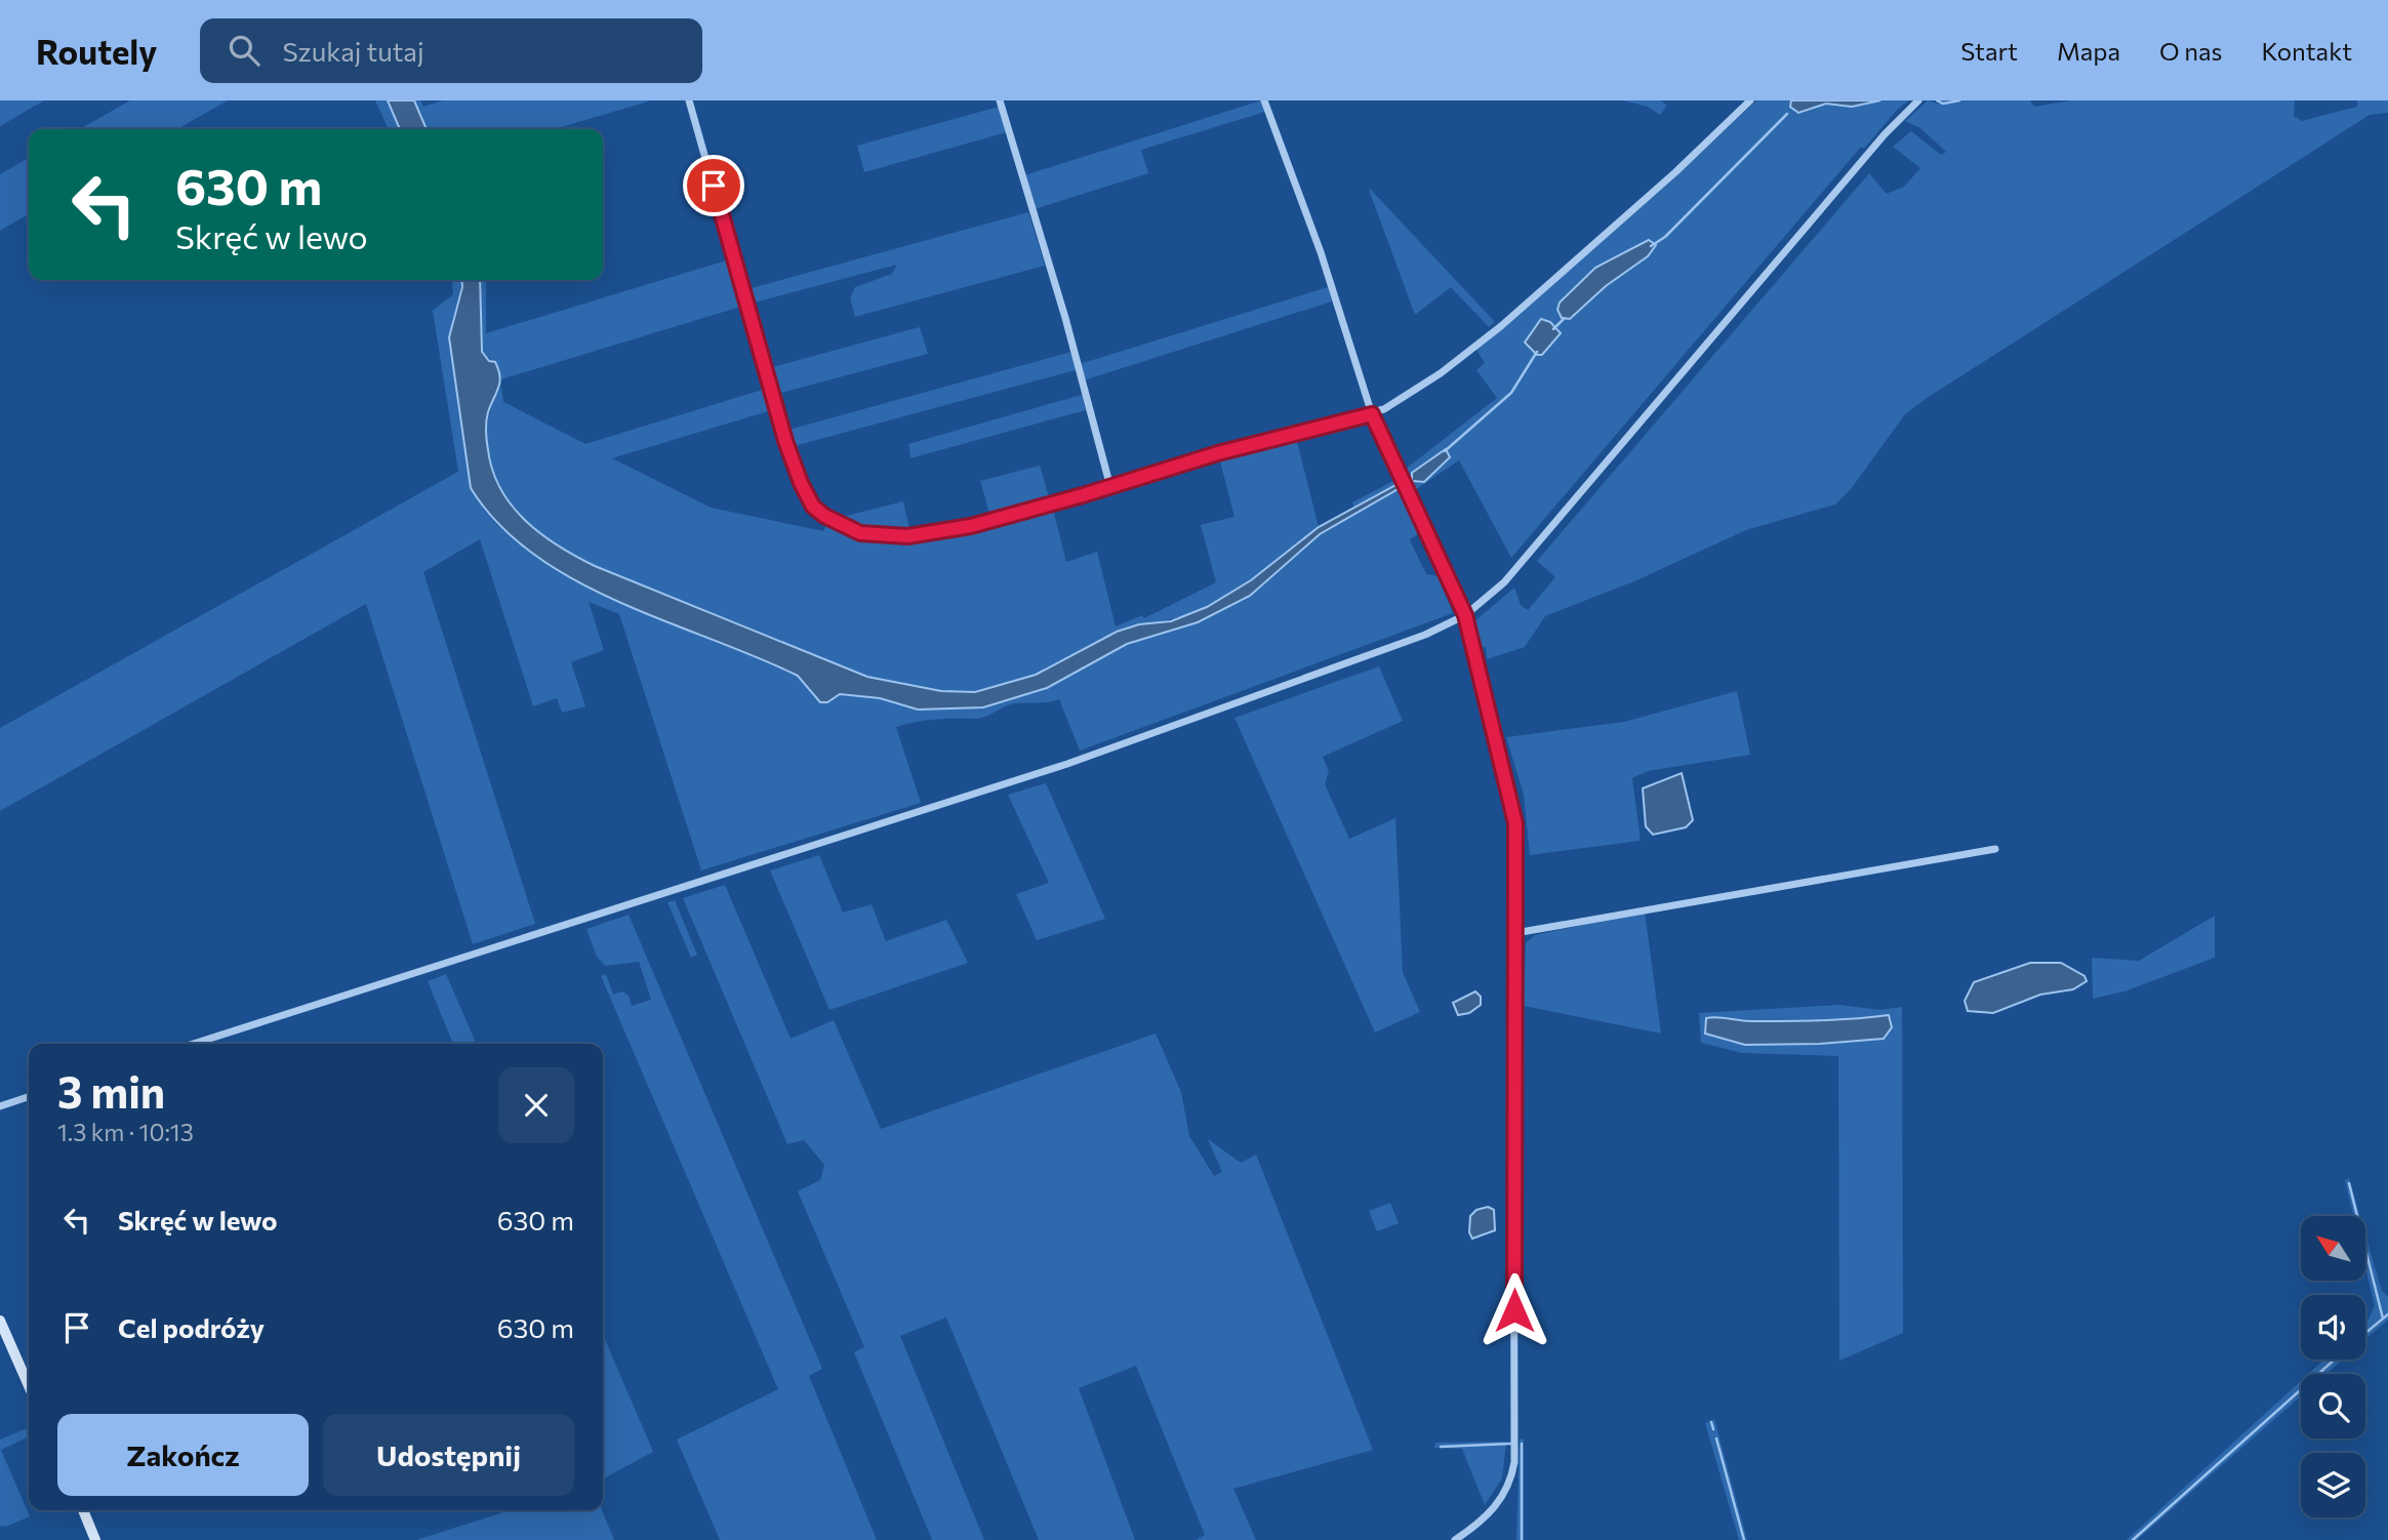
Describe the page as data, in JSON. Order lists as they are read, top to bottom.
{
  "north": "top left",
  "page": {
    "header": "Routely",
    "search": "Szukaj tutaj",
    "nav": [
      "Start",
      "Mapa",
      "O nas",
      "Kontakt"
    ],
    "turn": ["630 m", "Skręć w lewo"],
    "heading": ["3 min", "1.3 km · 10:13"],
    "list": [
      {
        "name": "Skręć w lewo",
        "value": "630 m"
      },
      {
        "name": "Cel podróży",
        "value": "630 m"
      }
    ],
    "buttons": ["Zakończ", "Udostępnij"]
  }
}
